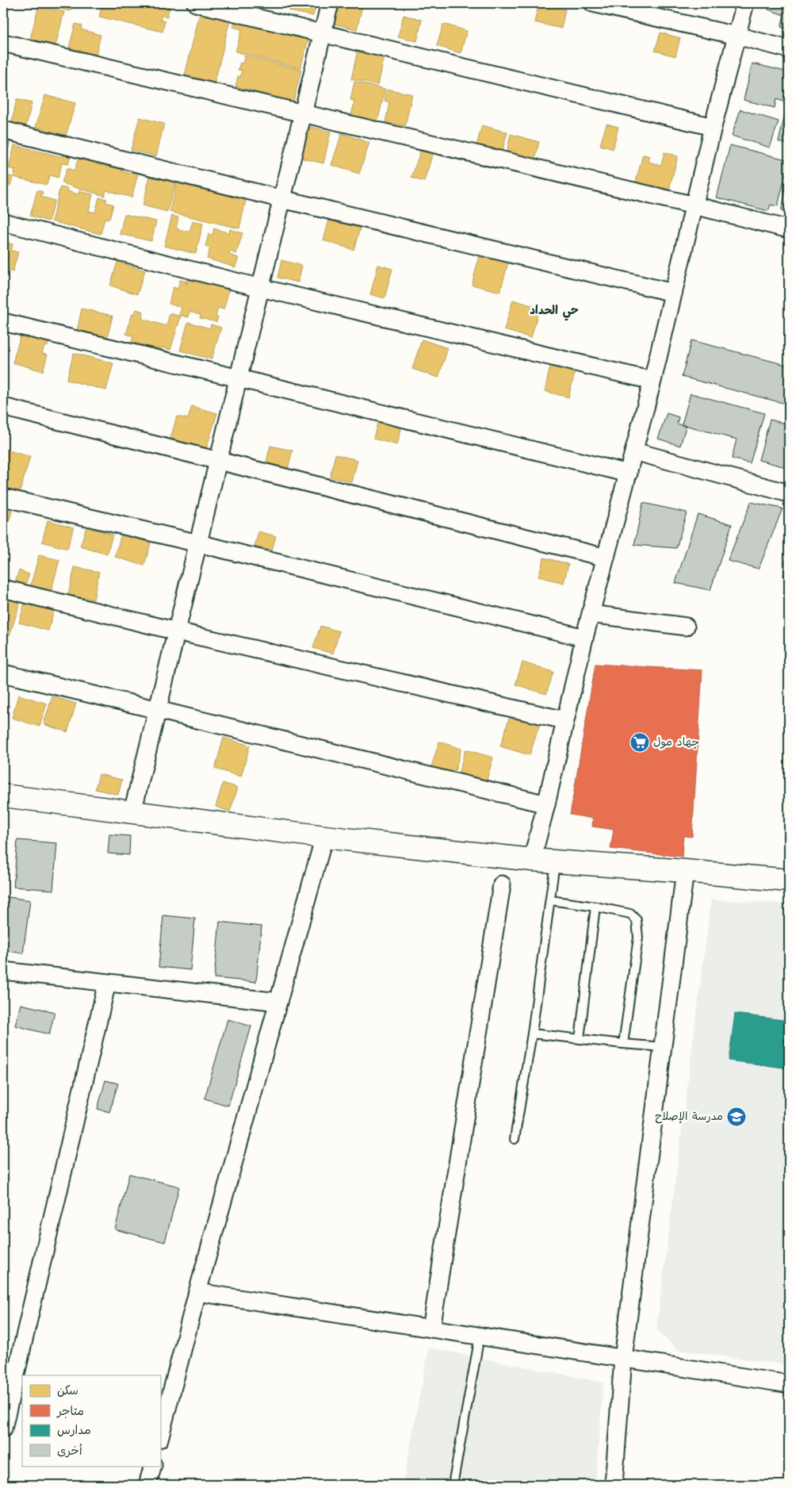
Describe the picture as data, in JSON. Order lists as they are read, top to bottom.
{
  "districts": ["حي الحداد"],
  "places": {
    "supermarket": ["جهاد مول"],
    "school or university": ["مدرسة الإصلاح"]
  },
  "legend": [
    "سكن",
    "متاجر",
    "مدارس",
    "أخرى"
  ]
}
